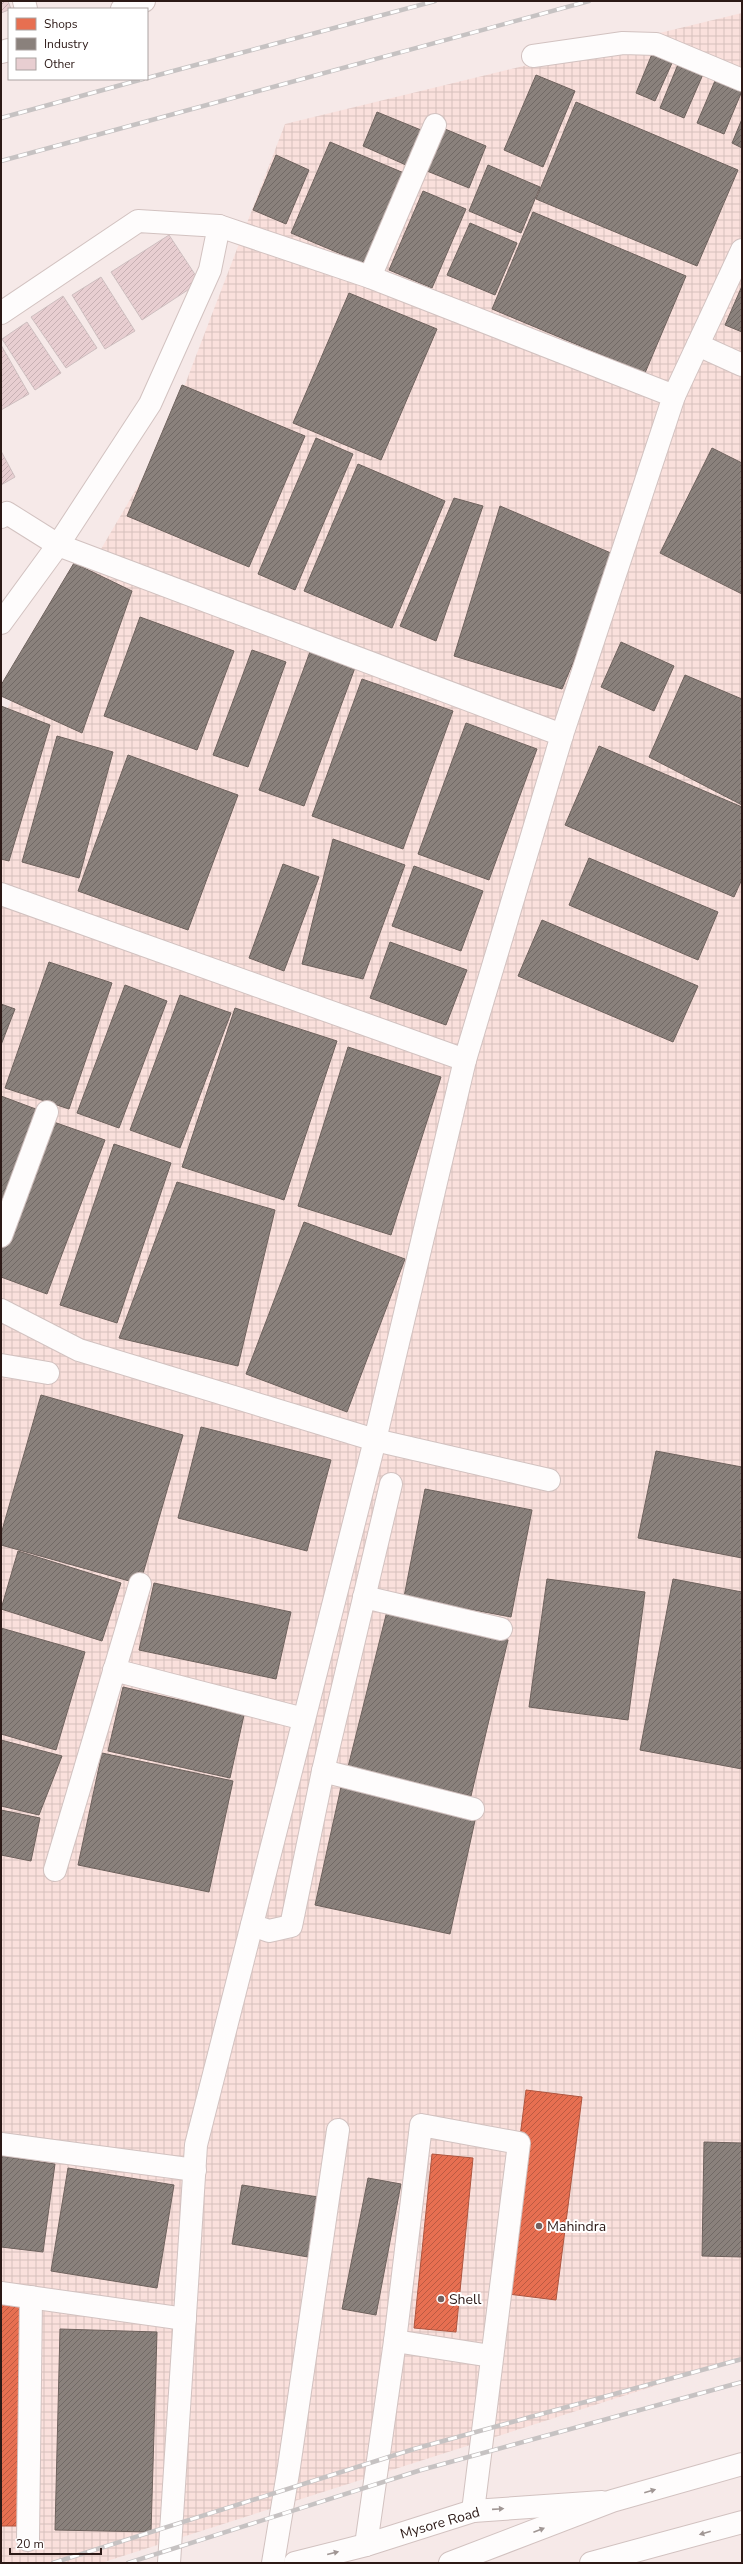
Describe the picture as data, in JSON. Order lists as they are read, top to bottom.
{
  "streets": {
    "main road": ["Mysore Road"]
  },
  "places": ["Mahindra", "Shell"],
  "legend": ["Shops", "Industry", "Other"],
  "scale_bar": "20 m"
}
